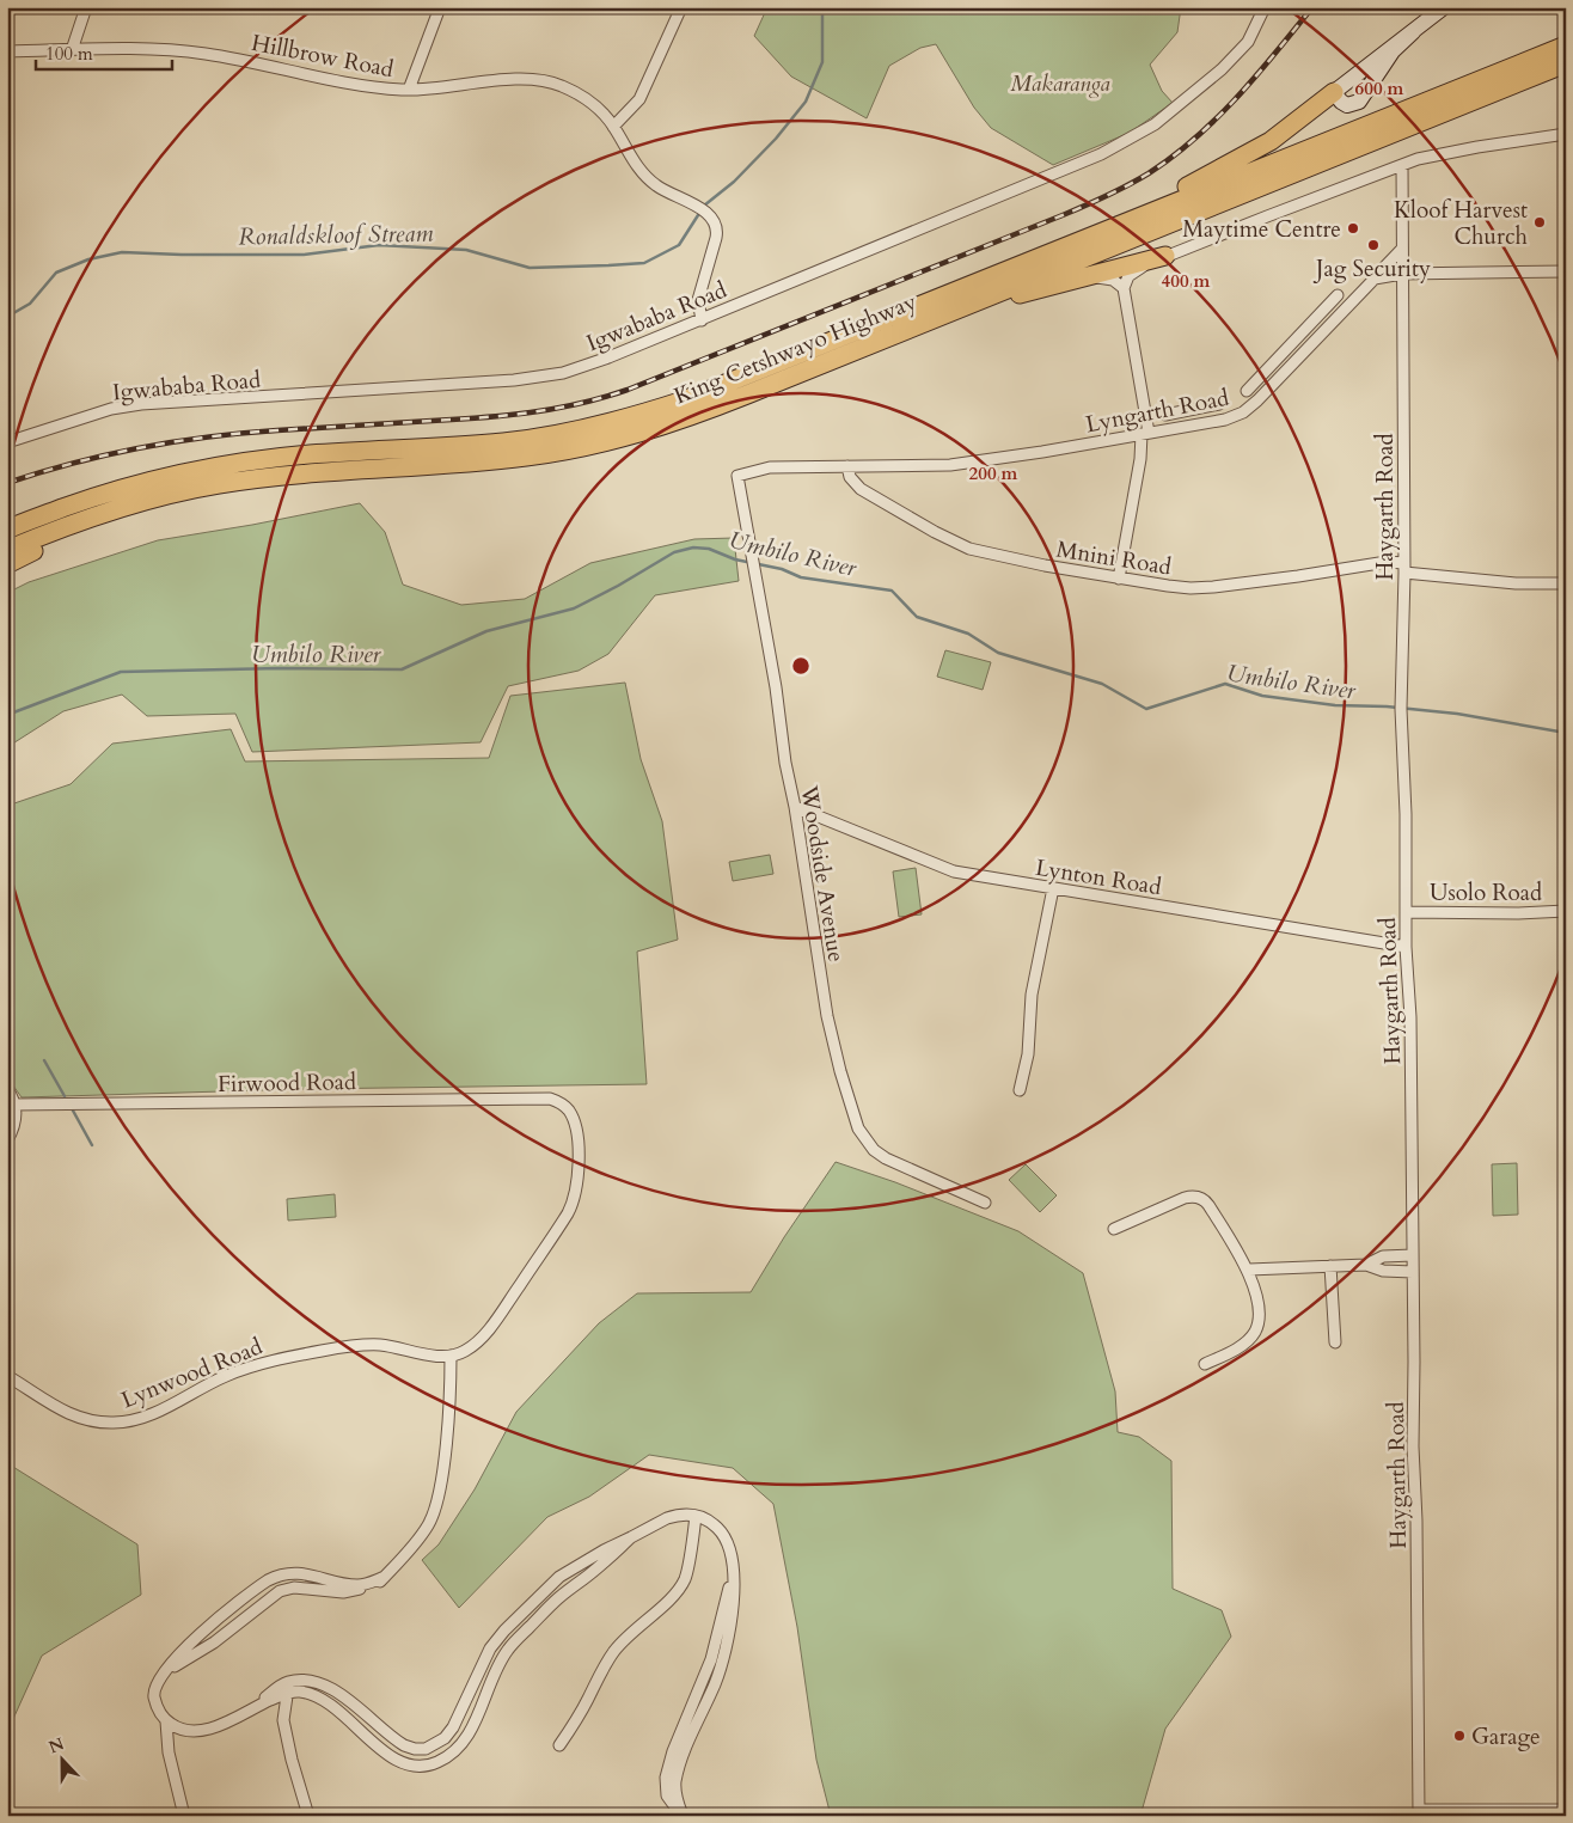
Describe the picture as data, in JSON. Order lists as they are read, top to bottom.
{
  "streets": {
    "highway": ["King Cetshwayo Highway"],
    "street": [
      "Hillbrow Road",
      "Igwababa Road",
      "Lyngarth Road",
      "Haygarth Road",
      "Mnini Road",
      "Woodside Avenue",
      "Lynton Road",
      "Usolo Road",
      "Firwood Road",
      "Lynwood Road"
    ]
  },
  "crossings": [
    ["Hillbrow Road", "Igwababa Road"],
    ["Lyngarth Road", "Haygarth Road"],
    ["Lyngarth Road", "Mnini Road"],
    ["Lyngarth Road", "Woodside Avenue"],
    ["Haygarth Road", "Mnini Road"],
    ["Haygarth Road", "Lynton Road"],
    ["Haygarth Road", "Usolo Road"],
    ["Woodside Avenue", "Lynton Road"],
    ["Firwood Road", "Lynwood Road"]
  ],
  "water": ["Ronaldskloof Stream", "Umbilo River"],
  "parks": ["Makaranga"],
  "places": [
    "Kloof Harvest Church",
    "Maytime Centre",
    "Jag Security",
    "Garage"
  ],
  "scale_bar": "100 m",
  "north": "top",
  "rings": ["600 m", "400 m", "200 m"]
}
